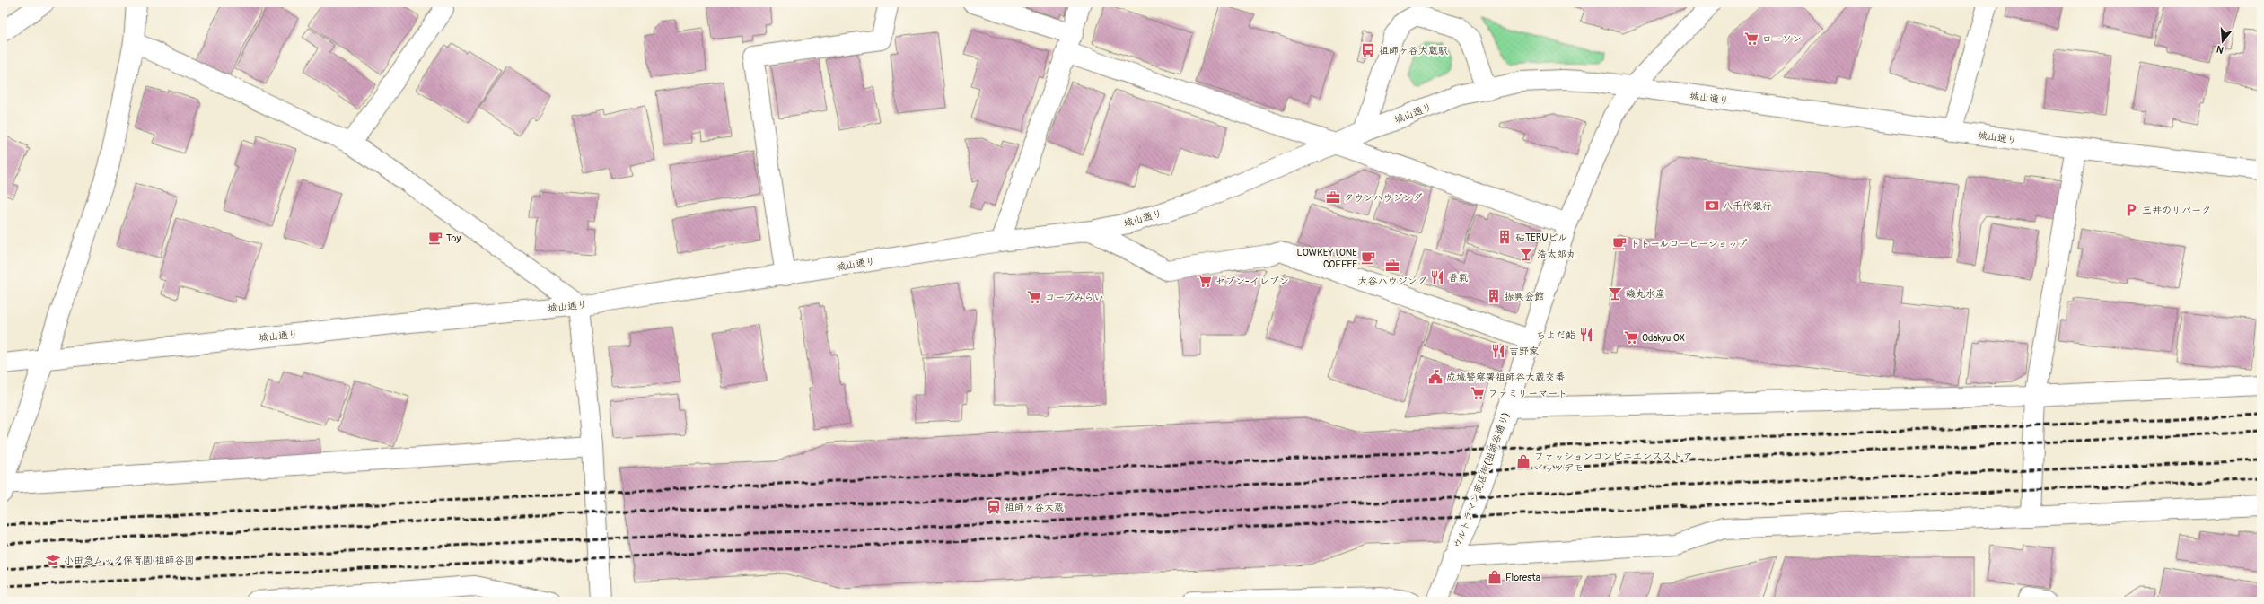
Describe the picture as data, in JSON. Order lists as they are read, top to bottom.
{
  "streets": {
    "street": ["城山通り", "ウルトラマン商店街(祖師谷通り)"]
  },
  "crossings": [
    ["城山通り", "ウルトラマン商店街(祖師谷通り)"]
  ],
  "places": {
    "supermarket": [
      "ローソン",
      "セブン-イレブン",
      "コープみらい",
      "Odakyu OX",
      "ファミリーマート"
    ],
    "bus stop": ["祖師ヶ谷大蔵駅"],
    "office": ["タウンハウジング", "大谷ハウジング"],
    "bank": ["八千代銀行"],
    "parking": ["三井のリパーク"],
    "building": ["砧TERUビル", "振興会館"],
    "cafe": ["Toy", "ドトールコーヒーショップ", "LOWKEYTONE COFFEE"],
    "bar": ["浩太郎丸", "磯丸水産"],
    "restaurant": ["香氣", "ちよだ鮨", "吉野家"],
    "public building": ["成城警察署祖師谷大蔵交番"],
    "shop": ["ファッションコンビニエンスストア イッツデモ", "Floresta"],
    "station": ["祖師ヶ谷大蔵"],
    "school or university": ["小田急ムック保育園 祖師谷園"]
  },
  "north": "bottom"
}
